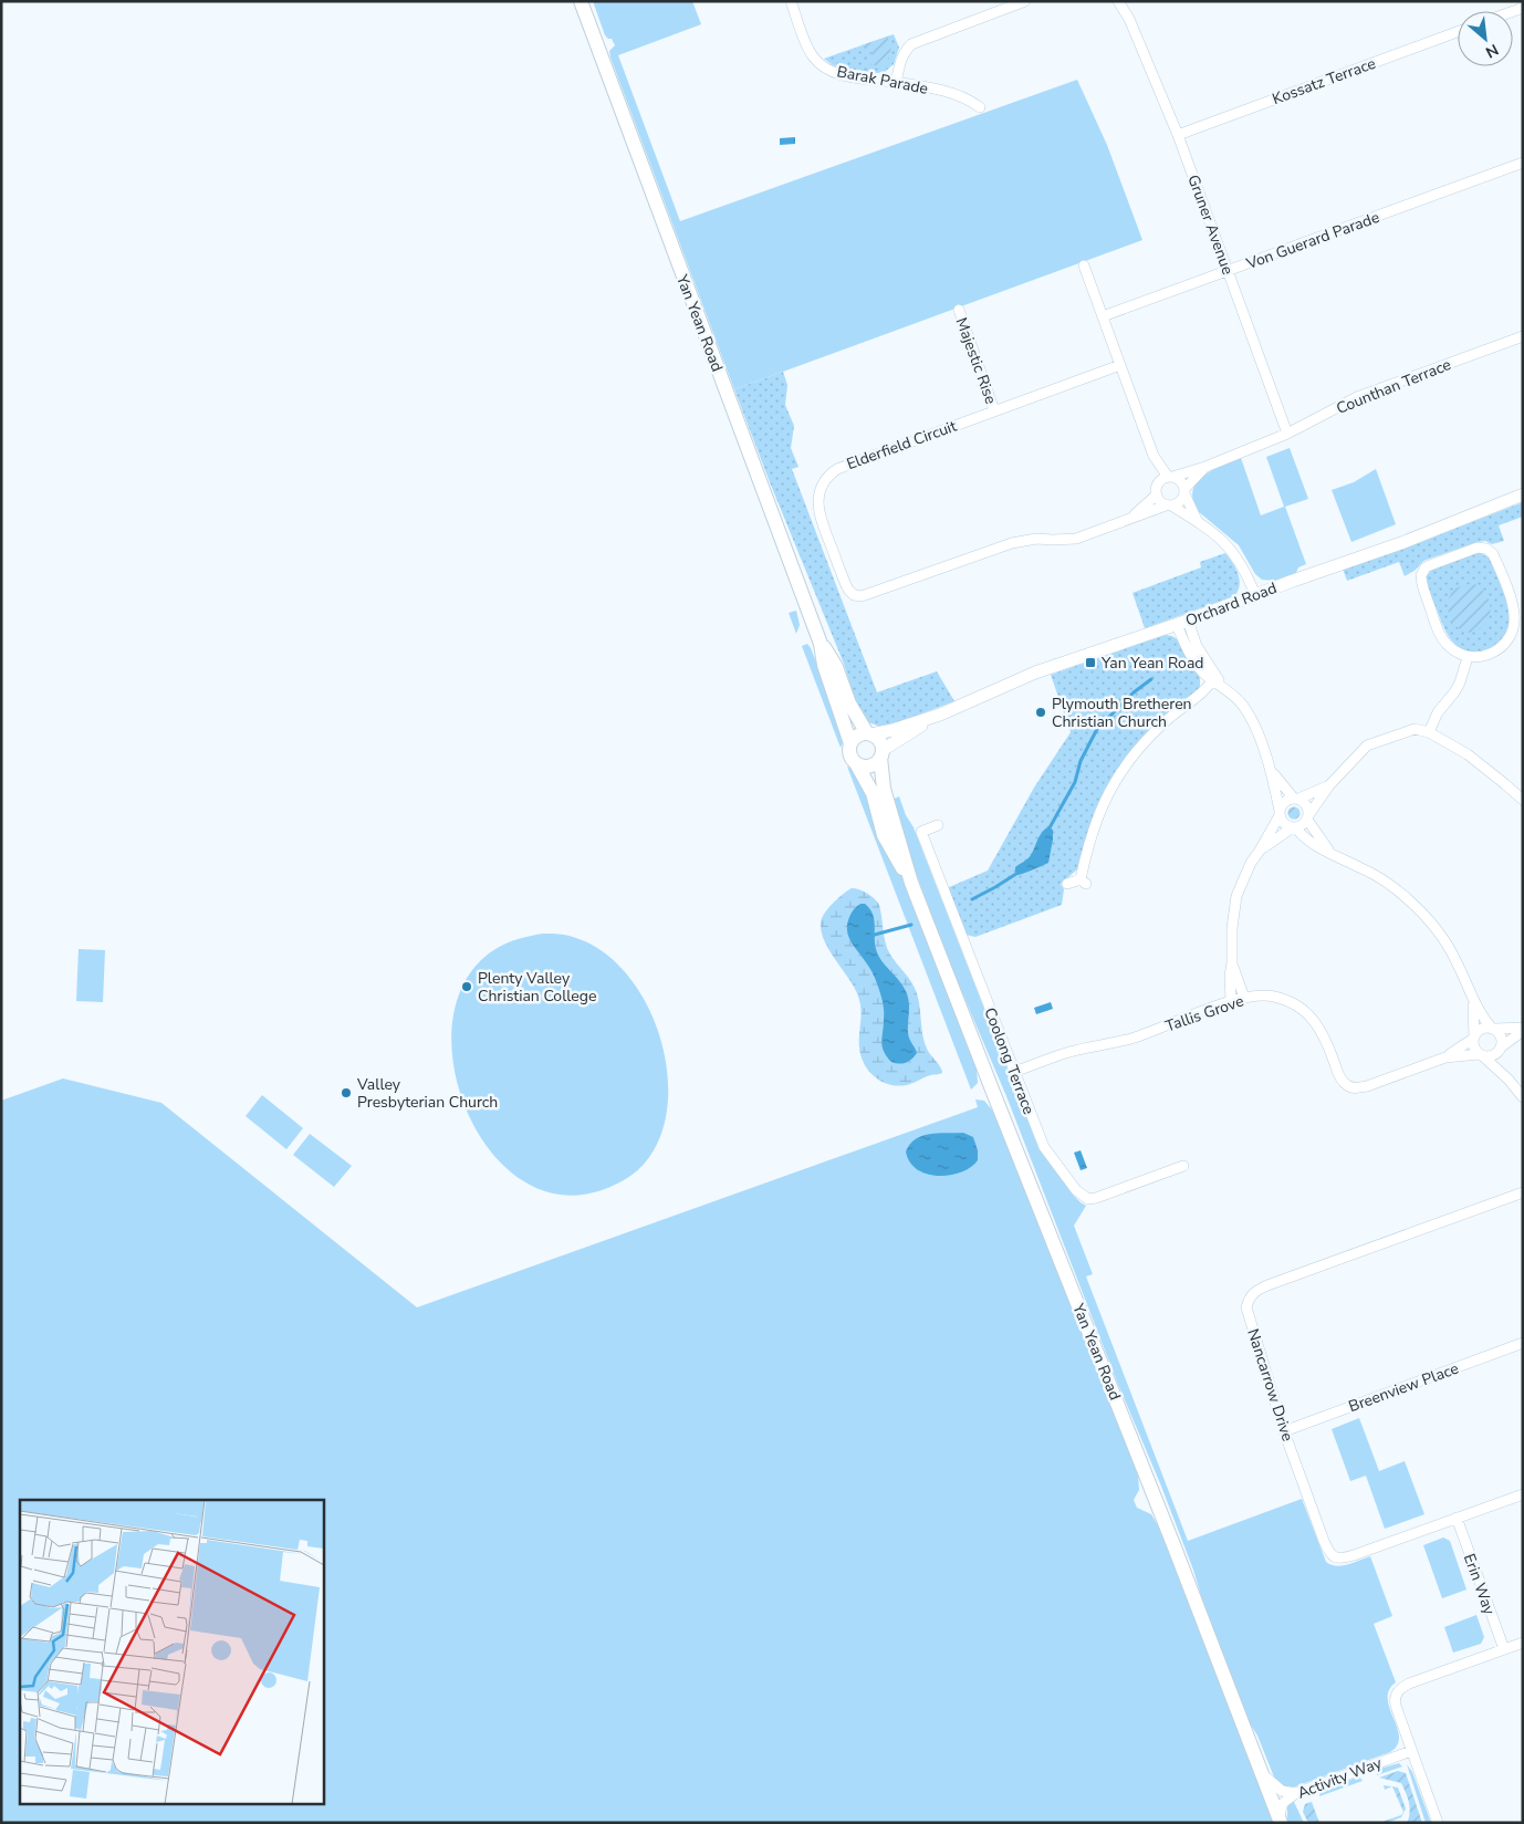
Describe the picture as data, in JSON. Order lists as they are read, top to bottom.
{
  "streets": {
    "main road": ["Yan Yean Road"],
    "street": [
      "Barak Parade",
      "Kossatz Terrace",
      "Gruner Avenue",
      "Von Guerard Parade",
      "Majestic Rise",
      "Counthan Terrace",
      "Elderfield Circuit",
      "Orchard Road",
      "Tallis Grove",
      "Coolong Terrace",
      "Nancarrow Drive",
      "Breenview Place",
      "Erin Way",
      "Activity Way"
    ]
  },
  "crossings": [
    ["Kossatz Terrace", "Gruner Avenue"],
    ["Gruner Avenue", "Von Guerard Parade"],
    ["Gruner Avenue", "Counthan Terrace"],
    ["Yan Yean Road", "Orchard Road"],
    ["Yan Yean Road", "Activity Way"],
    ["Majestic Rise", "Elderfield Circuit"],
    ["Counthan Terrace", "Elderfield Circuit"],
    ["Tallis Grove", "Coolong Terrace"],
    ["Nancarrow Drive", "Breenview Place"],
    ["Nancarrow Drive", "Erin Way"]
  ],
  "places": {
    "transit": ["Yan Yean Road"],
    "other": ["Plymouth Bretheren Christian Church", "Plenty Valley Christian College", "Valley Presbyterian Church"]
  },
  "north": "bottom right"
}
